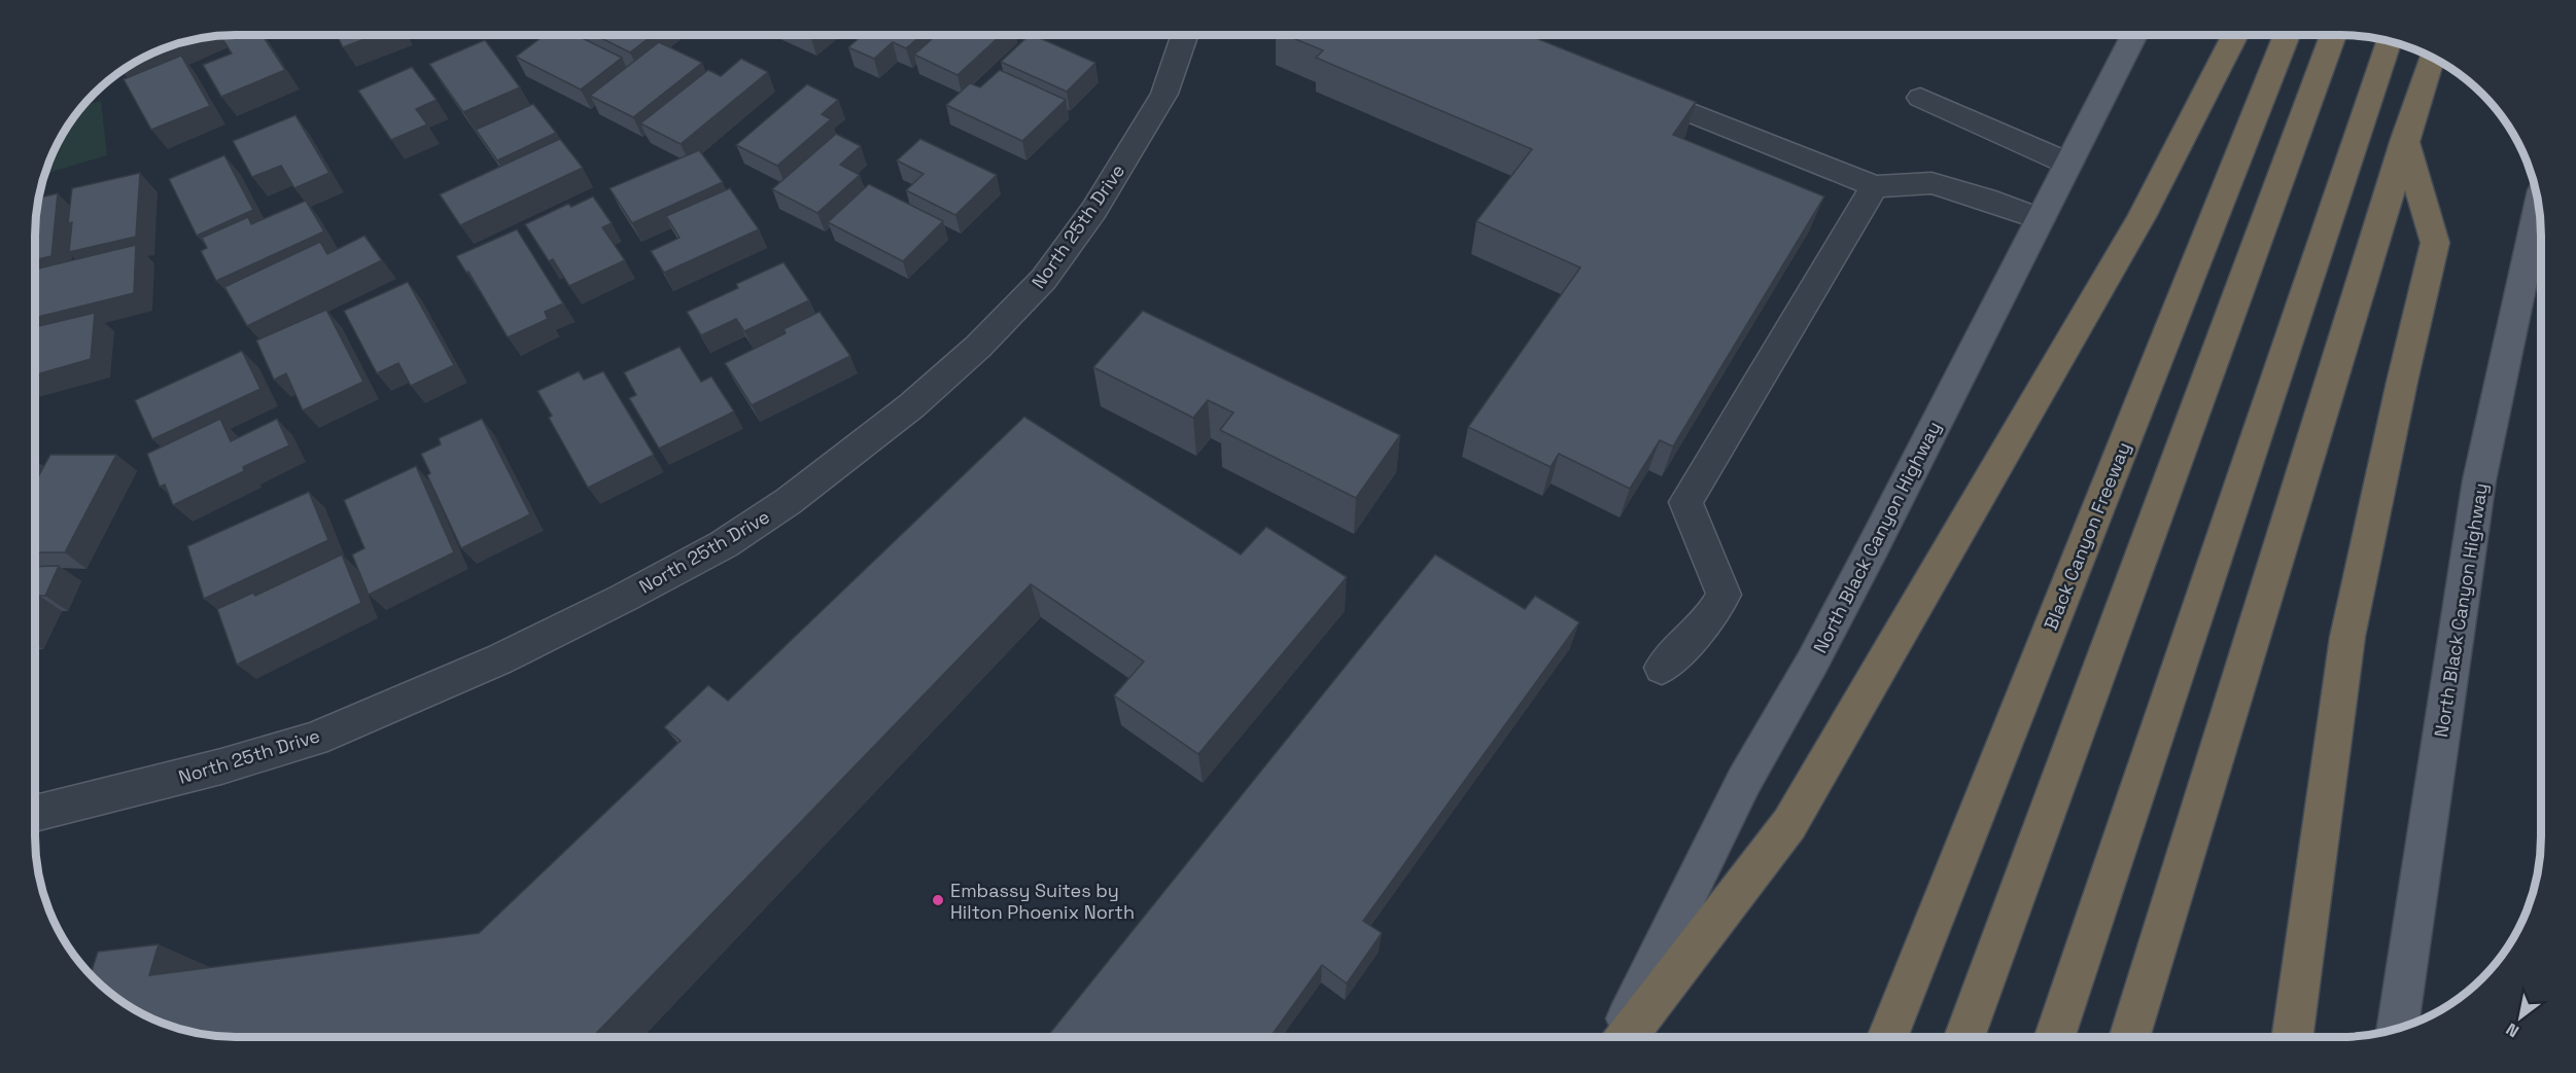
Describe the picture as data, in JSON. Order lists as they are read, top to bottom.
{
  "streets": {
    "highway": ["Black Canyon Freeway"],
    "main road": ["North Black Canyon Highway"],
    "street": ["North 25th Drive"]
  },
  "places": ["Embassy Suites by Hilton Phoenix North"],
  "north": "bottom left"
}
